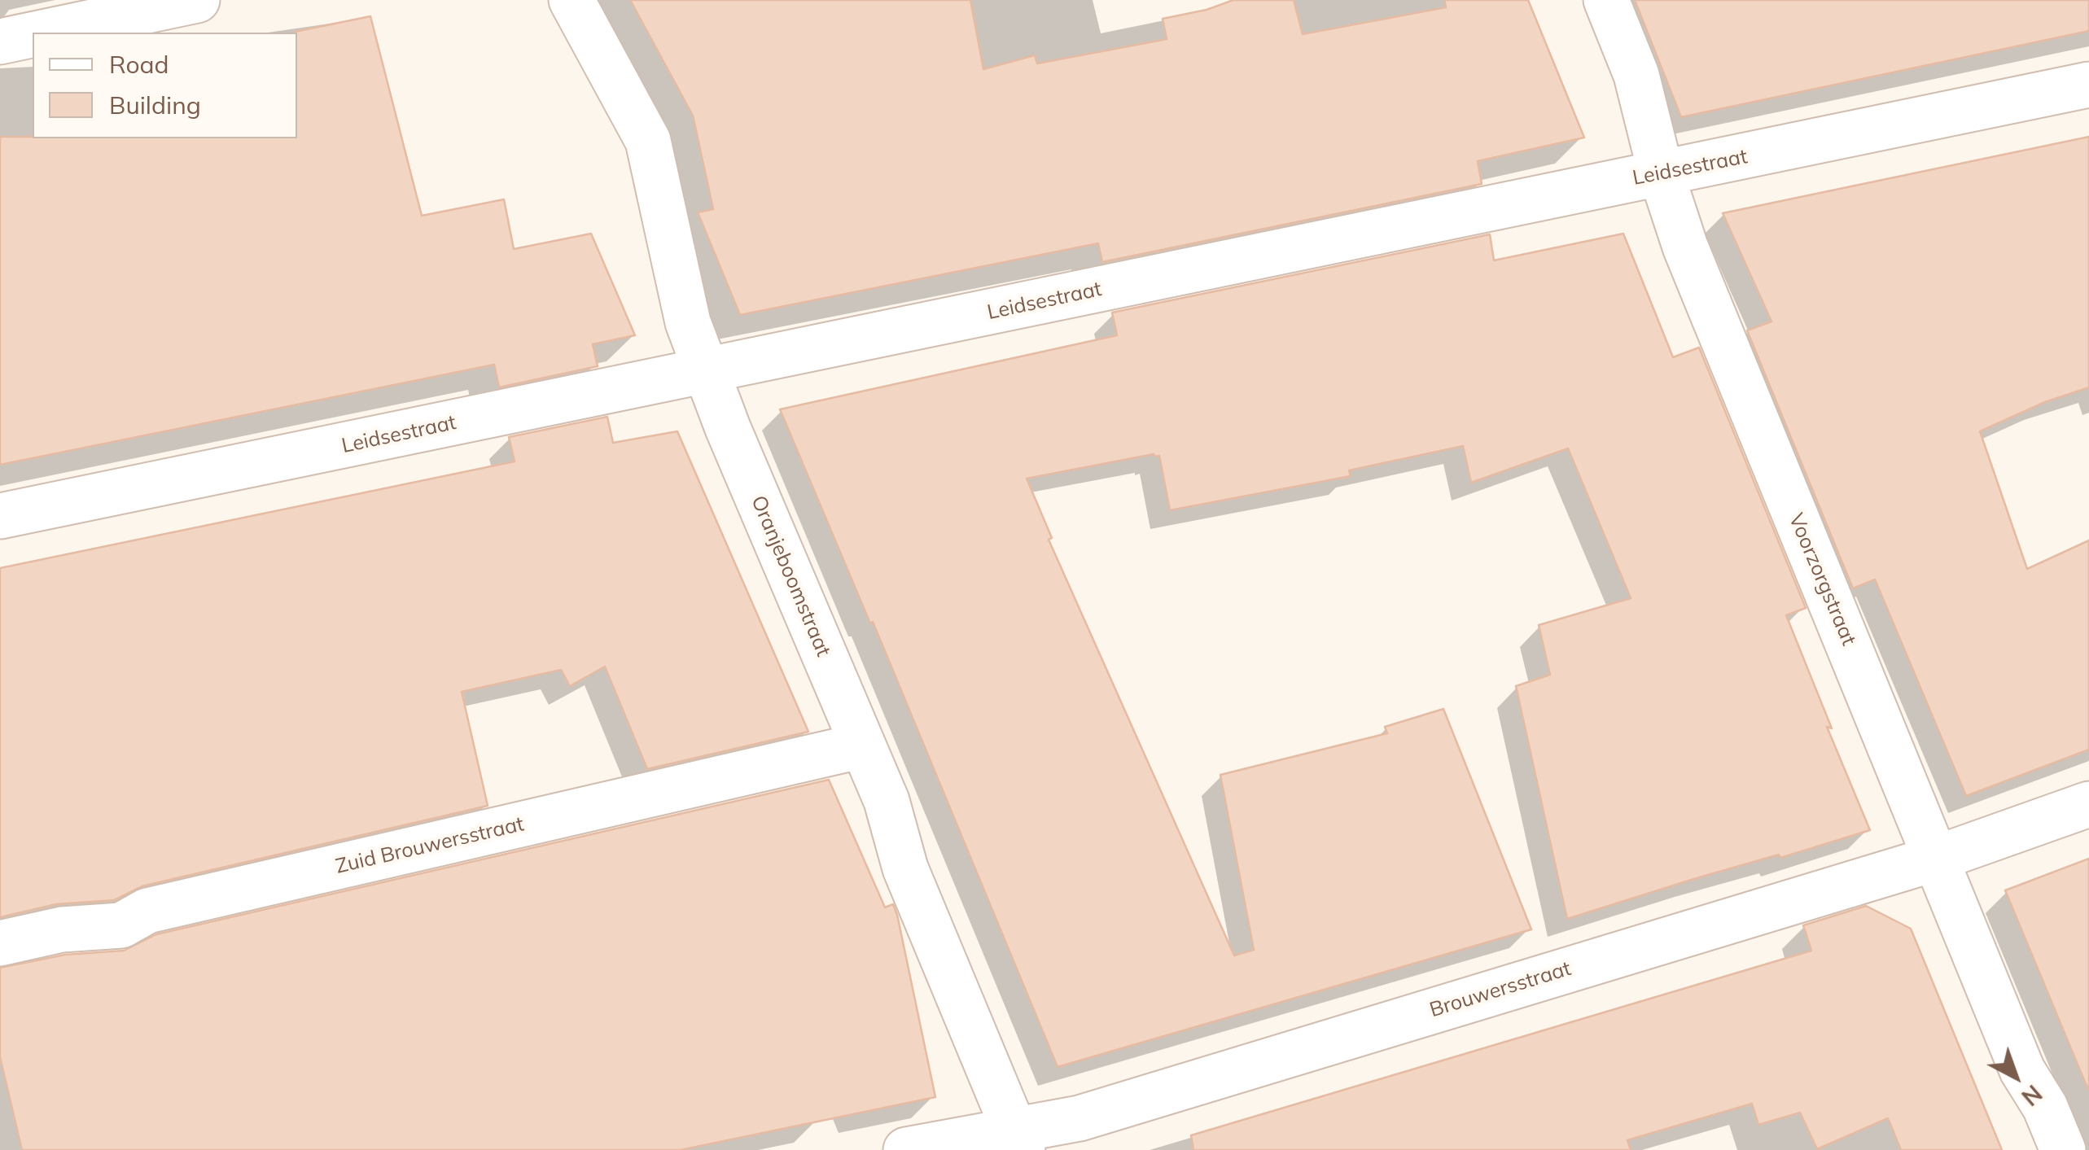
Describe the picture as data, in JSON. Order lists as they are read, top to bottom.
{
  "streets": {
    "street": [
      "Leidsestraat",
      "Oranjeboomstraat",
      "Voorzorgstraat",
      "Zuid Brouwersstraat",
      "Brouwersstraat"
    ]
  },
  "crossings": [
    ["Leidsestraat", "Oranjeboomstraat"],
    ["Leidsestraat", "Voorzorgstraat"],
    ["Oranjeboomstraat", "Zuid Brouwersstraat"],
    ["Oranjeboomstraat", "Brouwersstraat"],
    ["Voorzorgstraat", "Brouwersstraat"]
  ],
  "legend": ["Road", "Building"],
  "north": "bottom right"
}
